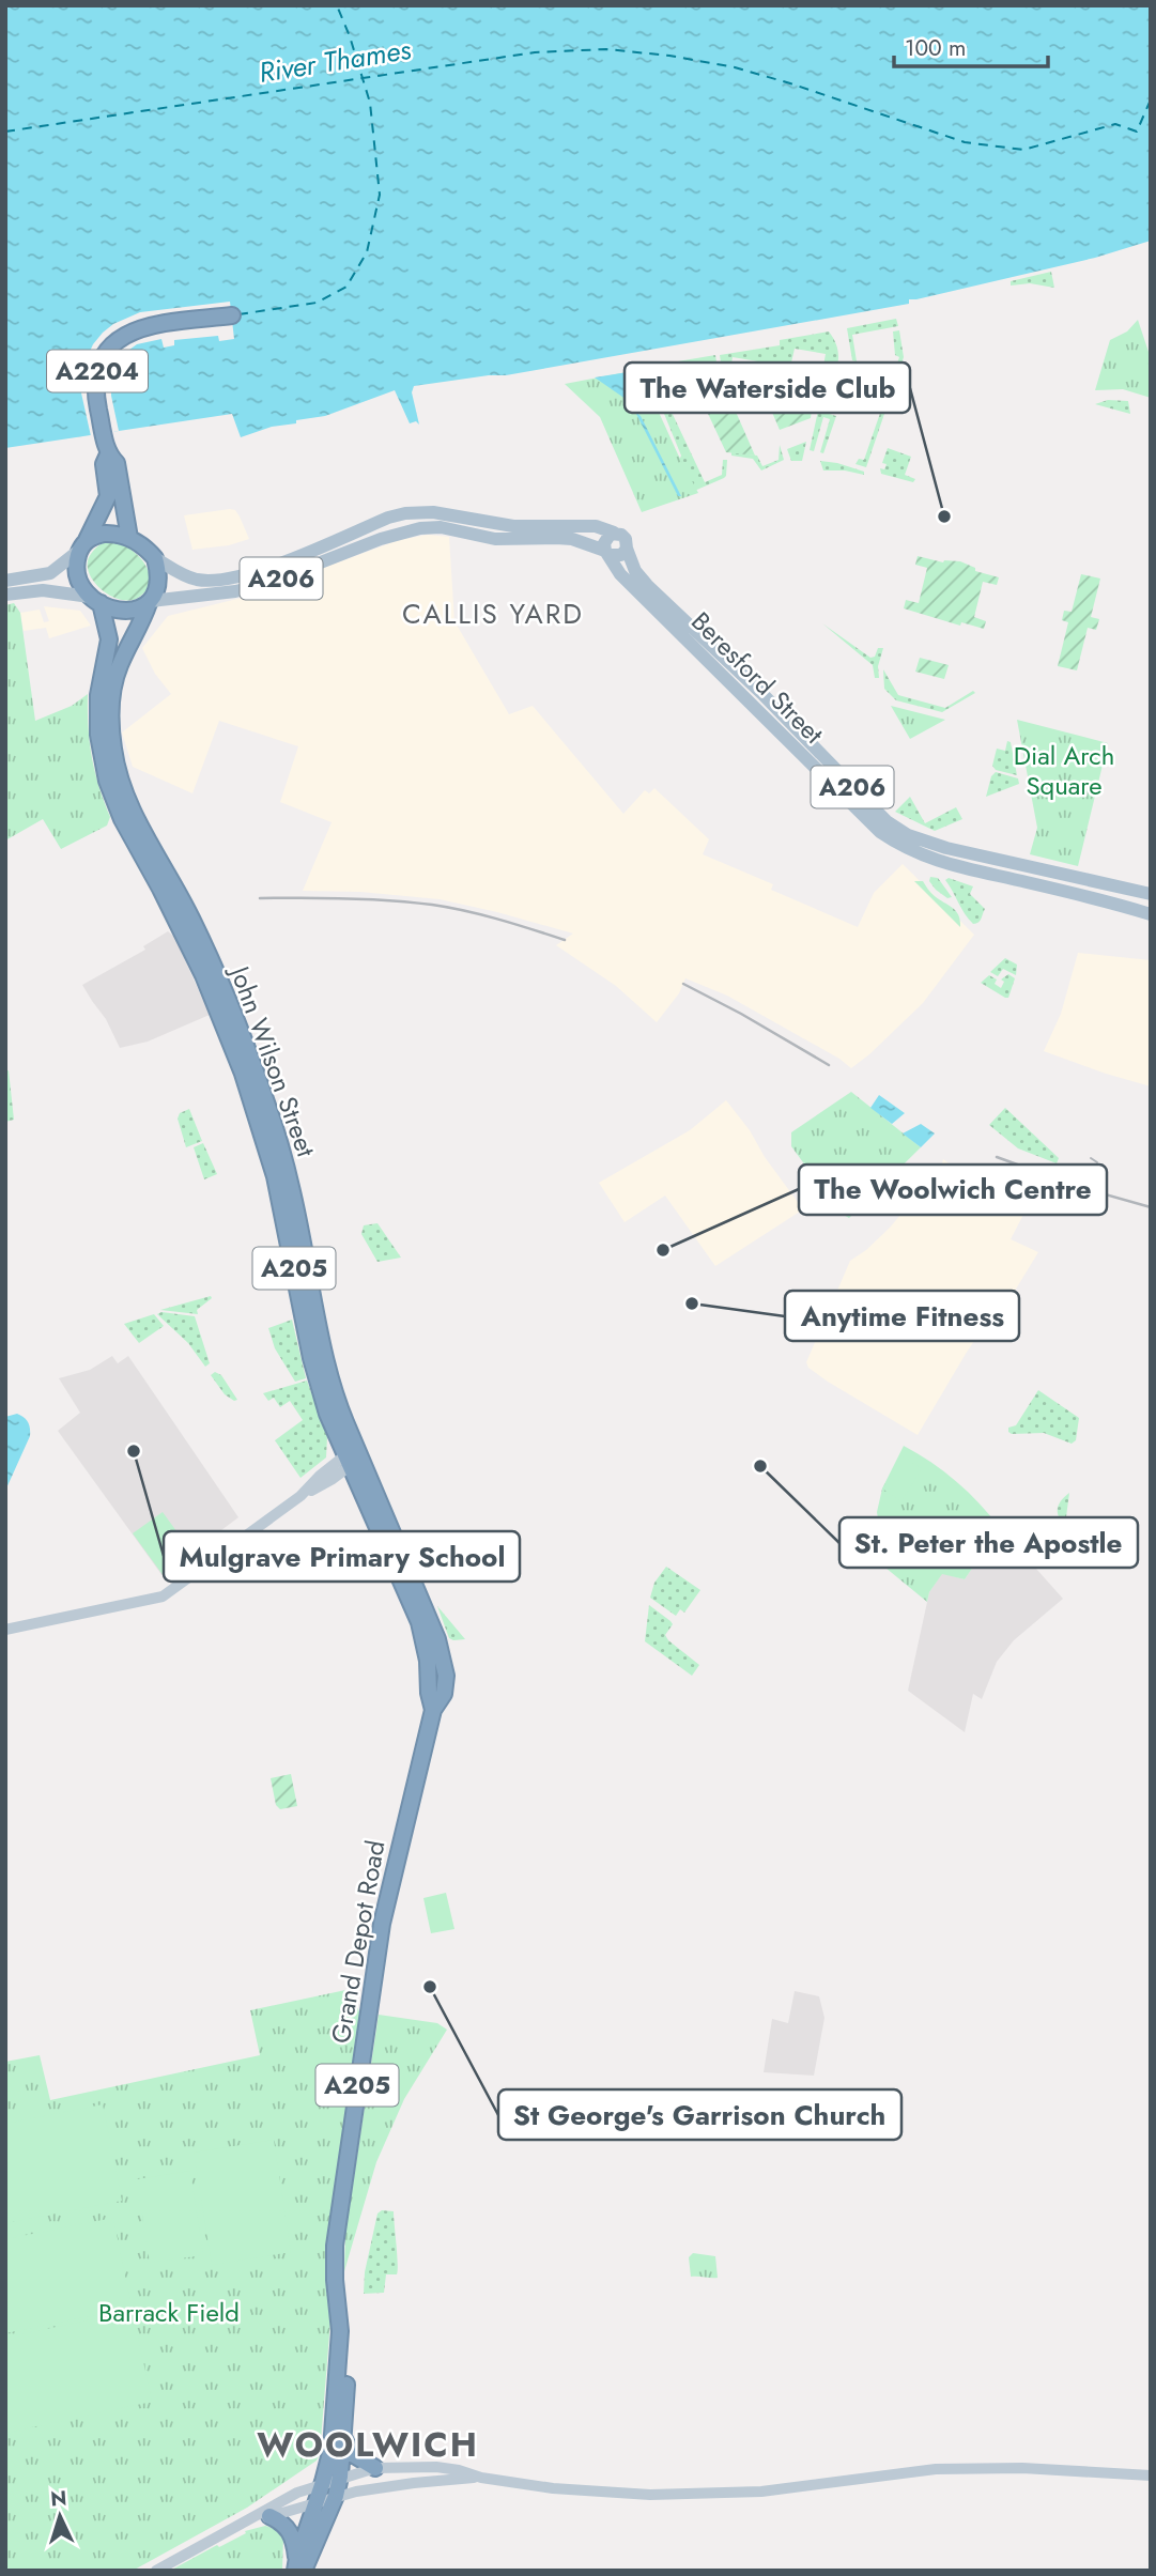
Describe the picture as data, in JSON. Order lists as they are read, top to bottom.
{
  "streets": {
    "highway": [
      "A2204",
      "John Wilson Street",
      "A205",
      "Grand Depot Road"
    ],
    "main road": ["A206", "Beresford Street"]
  },
  "crossings": [
    ["A2204", "A206"],
    ["A2204", "John Wilson Street"],
    ["A206", "Beresford Street"],
    ["A206", "John Wilson Street"],
    ["John Wilson Street", "Grand Depot Road"],
    ["A205", "Grand Depot Road"]
  ],
  "districts": ["CALLIS YARD", "WOOLWICH"],
  "water": ["River Thames"],
  "parks": ["Dial Arch Square", "Barrack Field"],
  "places": [
    "The Waterside Club",
    "The Woolwich Centre",
    "Anytime Fitness",
    "Mulgrave Primary School",
    "St. Peter the Apostle",
    "St George's Garrison Church"
  ],
  "scale_bar": "100 m",
  "north": "top"
}
